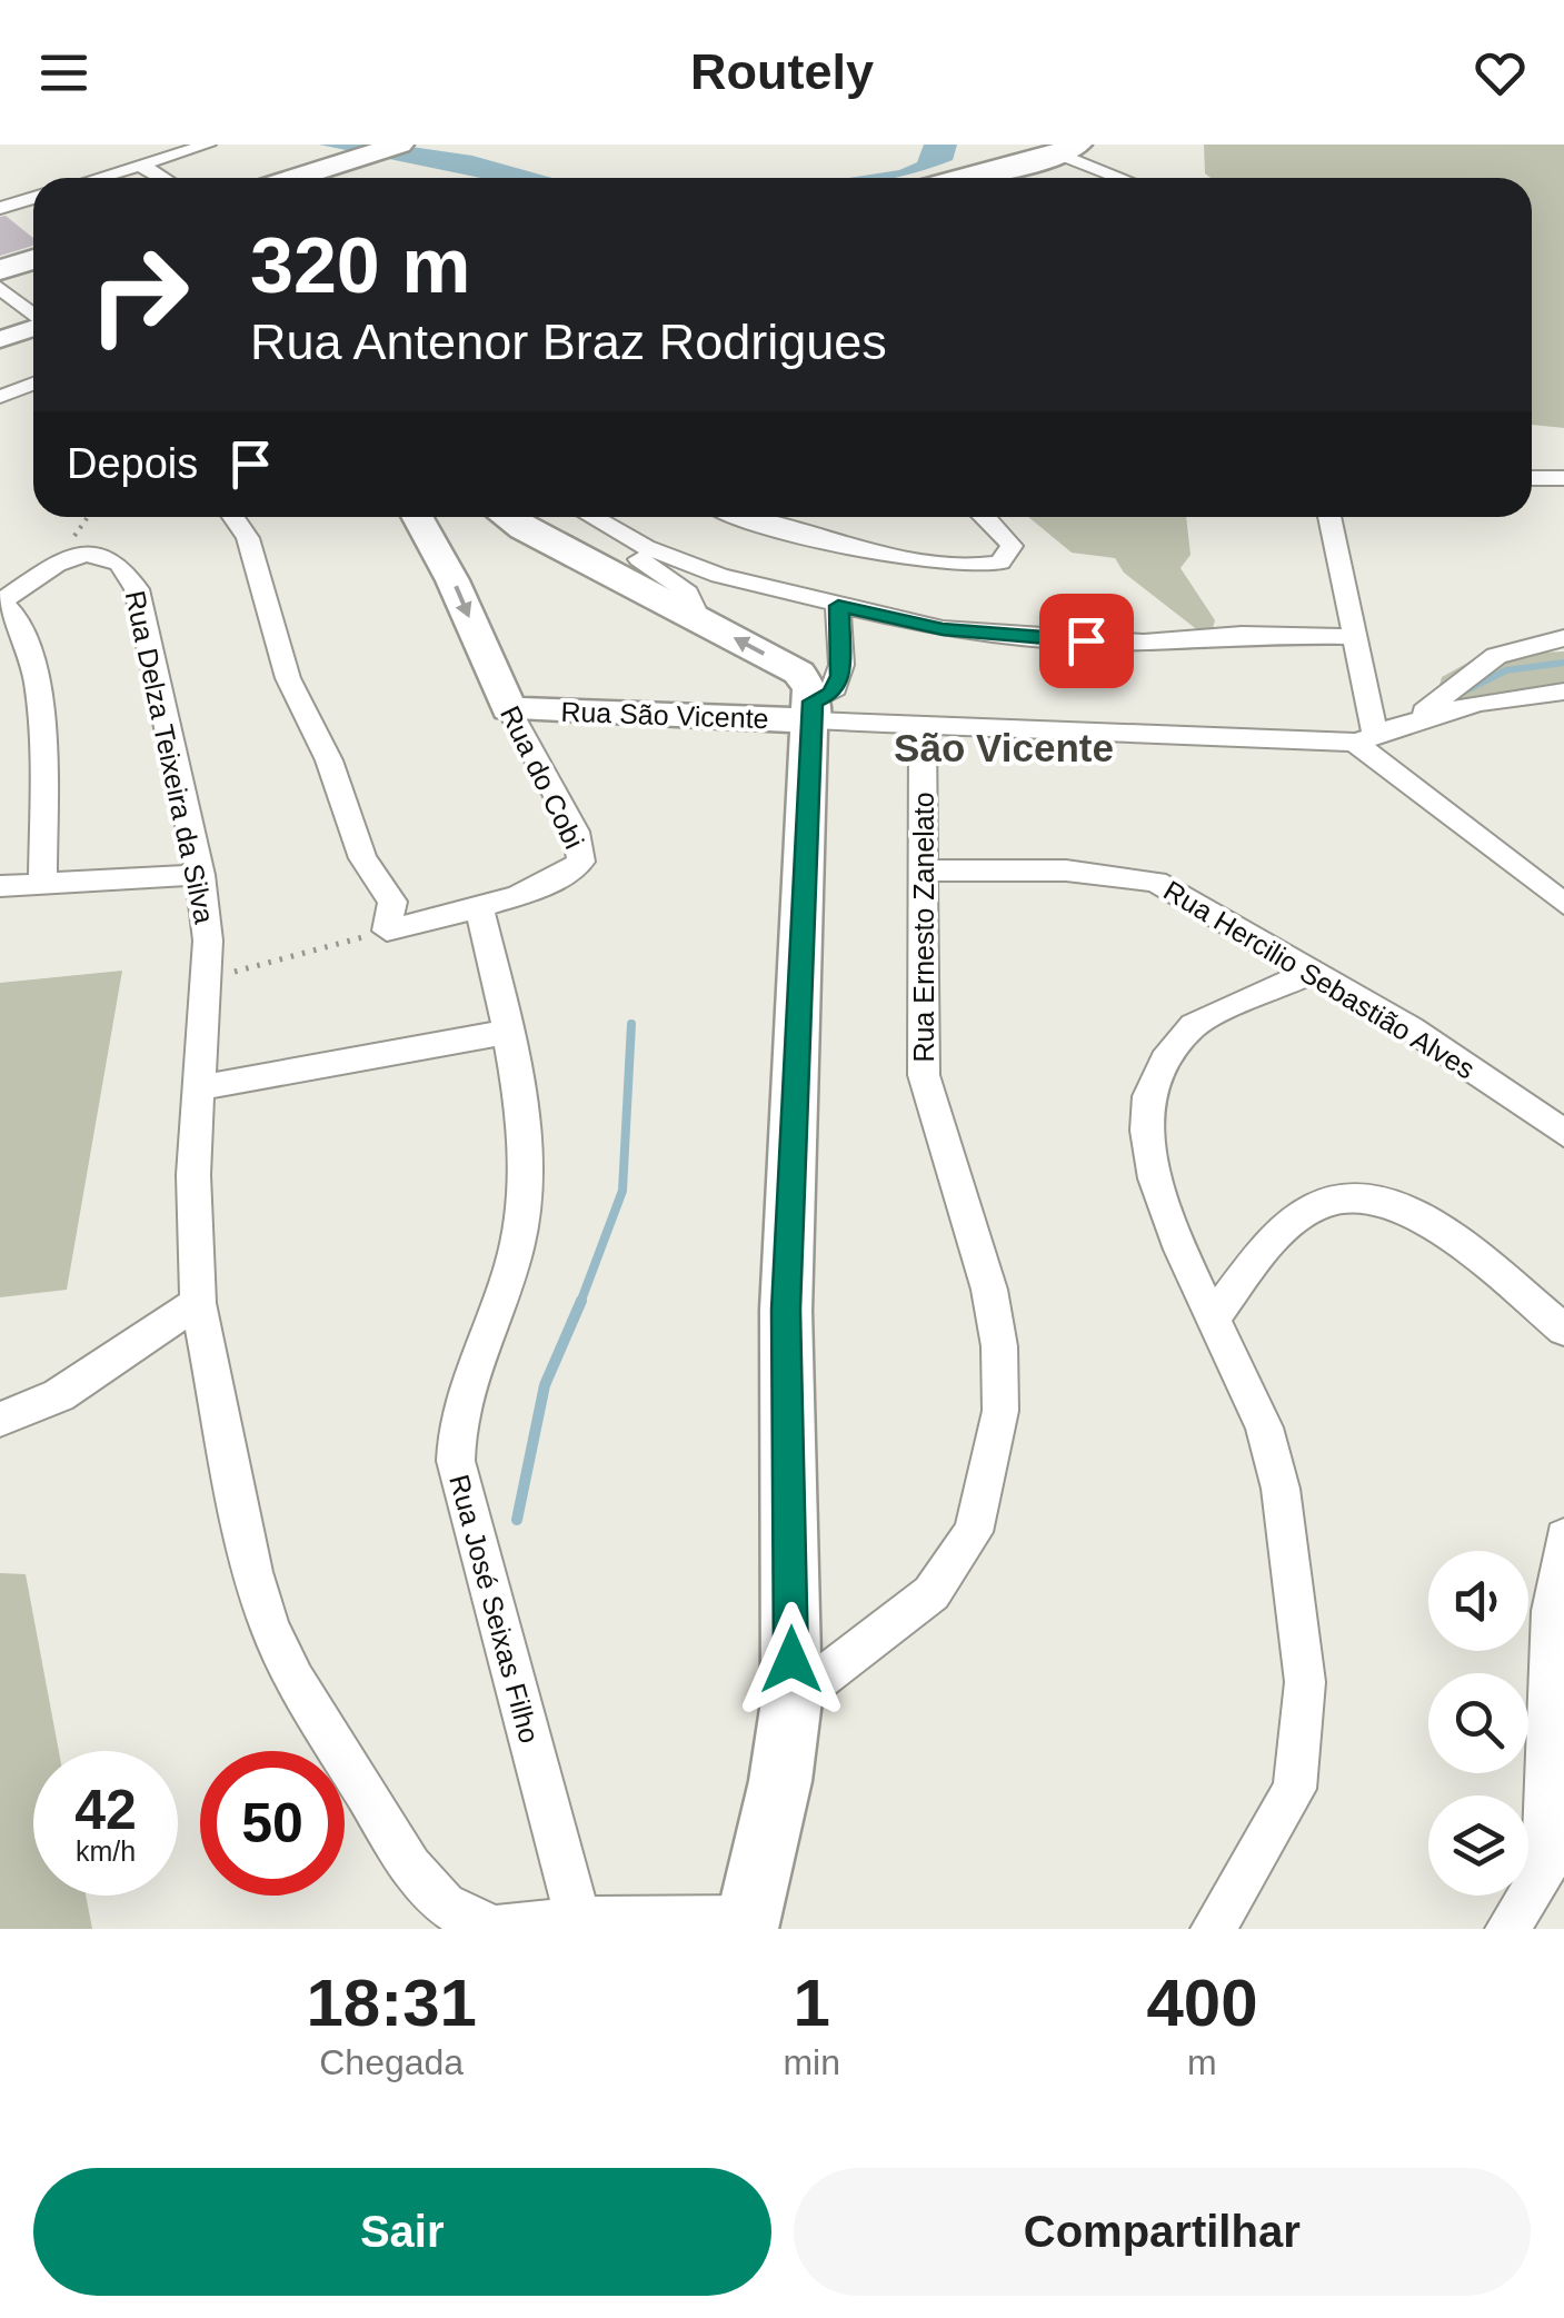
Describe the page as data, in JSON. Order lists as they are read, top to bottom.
{
  "streets": {
    "main road": ["Rua São Vicente", "Rua do Cobi"],
    "street": [
      "Rua Delza Teixeira da Silva",
      "Rua Ernesto Zanelato",
      "Rua Hercilio Sebastião Alves",
      "Rua José Seixas Filho"
    ]
  },
  "crossings": [
    ["Rua São Vicente", "Rua do Cobi"],
    ["Rua São Vicente", "Rua Ernesto Zanelato"],
    ["Rua Delza Teixeira da Silva", "Rua José Seixas Filho"],
    ["Rua do Cobi", "Rua José Seixas Filho"],
    ["Rua Ernesto Zanelato", "Rua Hercilio Sebastião Alves"]
  ],
  "districts": ["São Vicente"],
  "page": {
    "header": "Routely",
    "turn": ["320 m", "Rua Antenor Braz Rodrigues"],
    "then": "Depois",
    "speed": "42 km/h",
    "limit": "50",
    "eta": [
      "18:31",
      "Chegada",
      "1",
      "min",
      "400",
      "m"
    ],
    "buttons": ["Sair", "Compartilhar"]
  }
}
